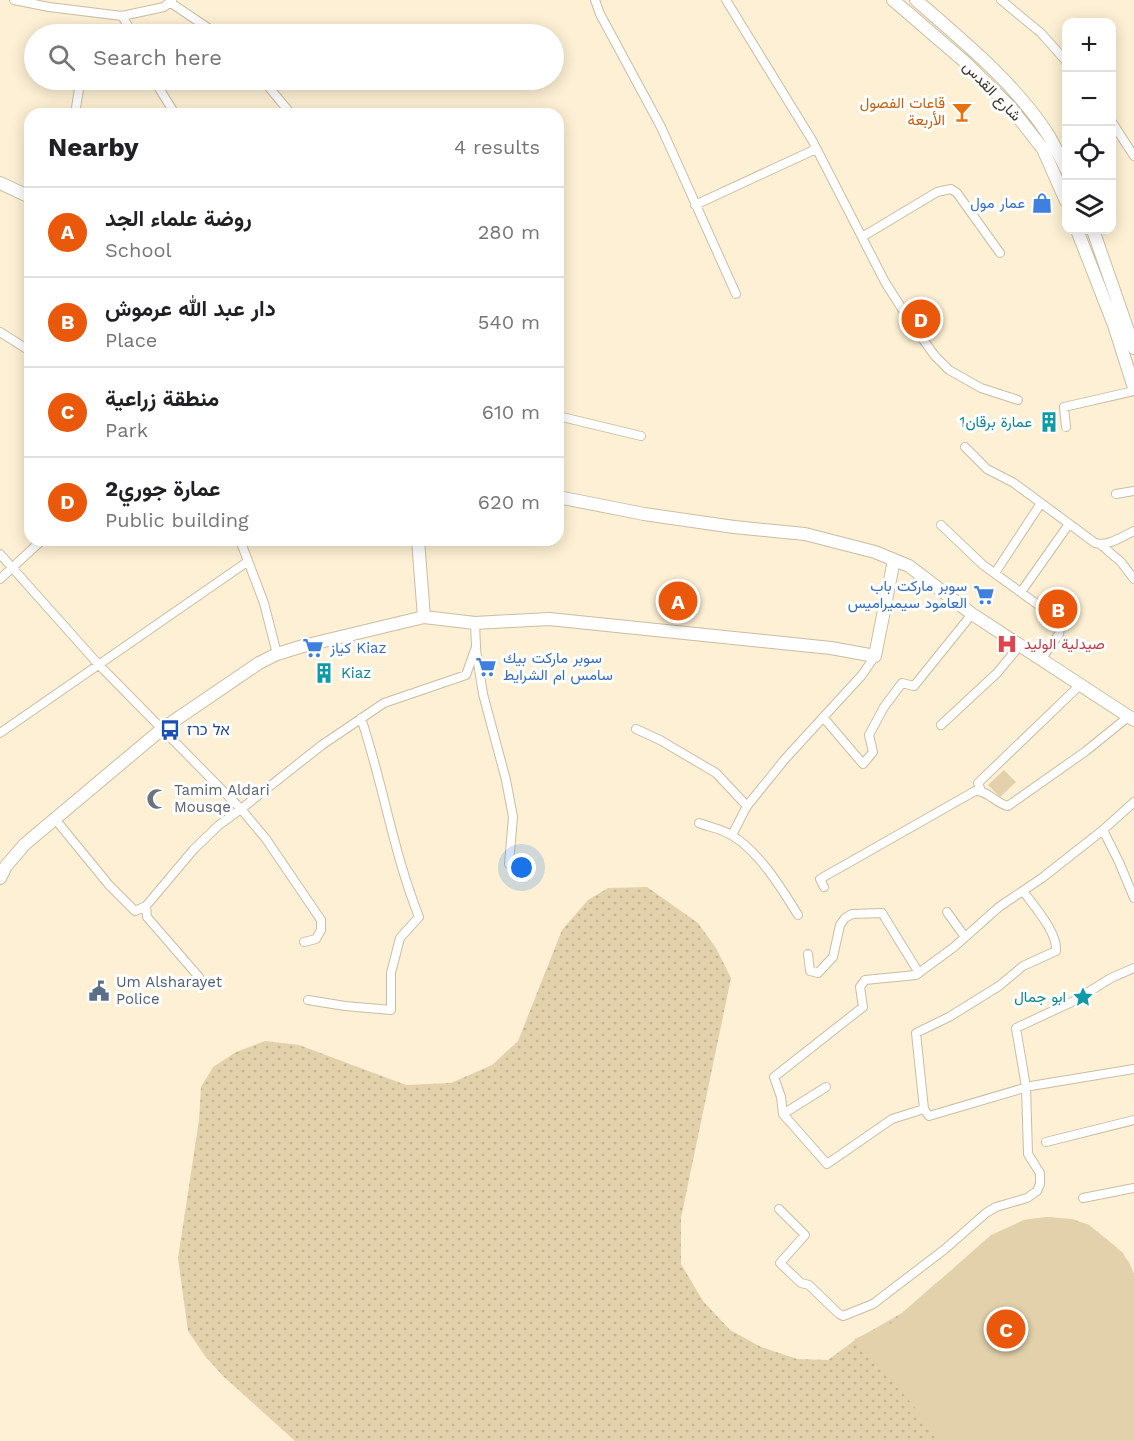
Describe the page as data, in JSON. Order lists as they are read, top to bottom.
{
  "streets": {
    "street": ["شارع القدس"]
  },
  "places": {
    "bar": ["قاعات الفصول الأربعة"],
    "shop": ["عمار مول"],
    "building": ["1عمارة برقان", "Kiaz"],
    "supermarket": ["سوبر ماركت باب العامود سيميراميس", "كياز Kiaz", "سوبر ماركت بيك سامس ام الشرايط"],
    "hospital": ["صيدلية الوليد"],
    "bus stop": ["אל כרז"],
    "mosque": ["Tamim Aldari Mousqe"],
    "public building": ["Um Alsharayet Police"],
    "place": ["ابو جمال"]
  },
  "page": {
    "map_buttons": ["+", "−"],
    "search": "Search here",
    "heading": ["Nearby", "4 results"],
    "list": [
      {
        "mark": "A",
        "name": "روضة علماء الجد",
        "note": "School",
        "value": "280 m"
      },
      {
        "mark": "B",
        "name": "دار عبد الله عرموش",
        "note": "Place",
        "value": "540 m"
      },
      {
        "mark": "C",
        "name": "منطقة زراعية",
        "note": "Park",
        "value": "610 m"
      },
      {
        "mark": "D",
        "name": "عمارة جوري2",
        "note": "Public building",
        "value": "620 m"
      }
    ],
    "pins": [
      "D",
      "A",
      "B",
      "C"
    ]
  }
}
